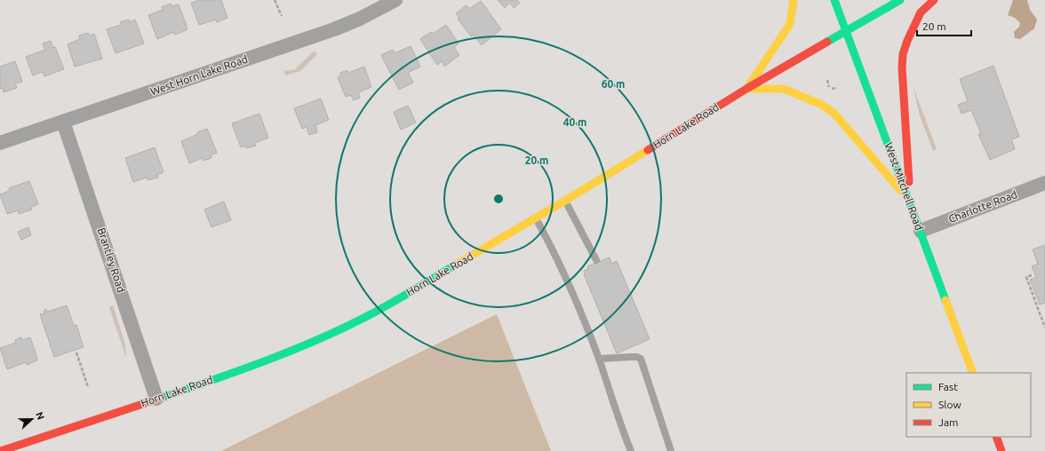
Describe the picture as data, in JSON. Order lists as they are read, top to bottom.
{
  "streets": {
    "main road": ["Horn Lake Road", "West Mitchell Road"],
    "street": ["West Horn Lake Road", "Charlotte Road", "Brantley Road"]
  },
  "crossings": [
    ["West Horn Lake Road", "Brantley Road"],
    ["Horn Lake Road", "West Mitchell Road"],
    ["Horn Lake Road", "Brantley Road"],
    ["West Mitchell Road", "Charlotte Road"]
  ],
  "legend": ["Fast", "Slow", "Jam"],
  "scale_bar": "20 m",
  "north": "right",
  "rings": ["60 m", "40 m", "20 m"]
}
